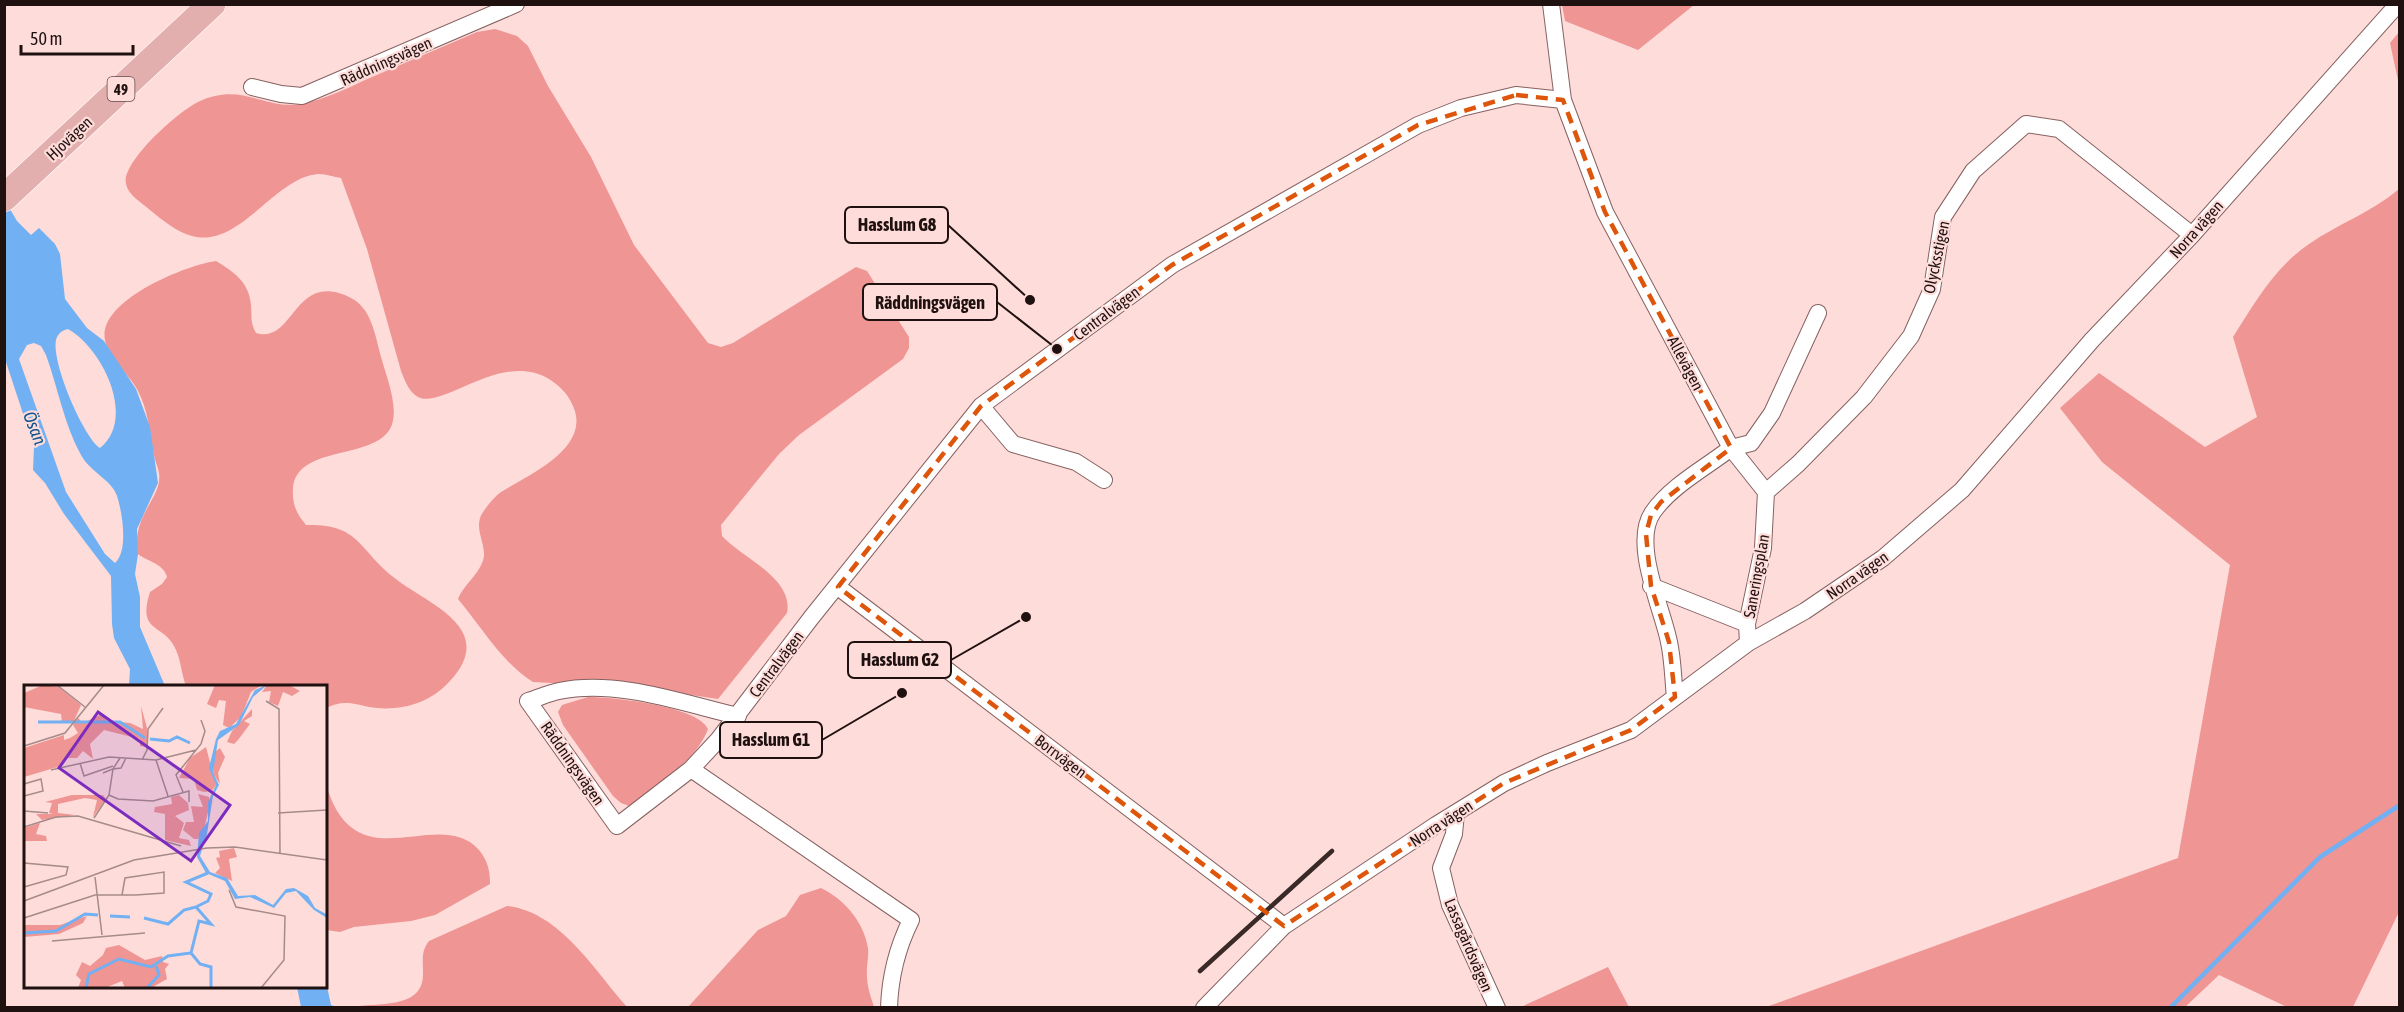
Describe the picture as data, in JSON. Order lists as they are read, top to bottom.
{
  "streets": {
    "main road": ["49", "Hjovägen"],
    "street": [
      "Räddningsvägen",
      "Norra vägen",
      "Olycksstigen",
      "Centralvägen",
      "Allévägen",
      "Saneringsplan",
      "Borrvägen",
      "Lassagårdsvägen"
    ]
  },
  "crossings": [
    ["Räddningsvägen", "Centralvägen"],
    ["Norra vägen", "Olycksstigen"],
    ["Norra vägen", "Saneringsplan"],
    ["Norra vägen", "Borrvägen"],
    ["Norra vägen", "Lassagårdsvägen"],
    ["Olycksstigen", "Saneringsplan"],
    ["Centralvägen", "Allévägen"],
    ["Centralvägen", "Borrvägen"]
  ],
  "water": ["Ösan"],
  "places": [
    "Hasslum G8",
    "Räddningsvägen",
    "Hasslum G2",
    "Hasslum G1"
  ],
  "scale_bar": "50 m"
}
